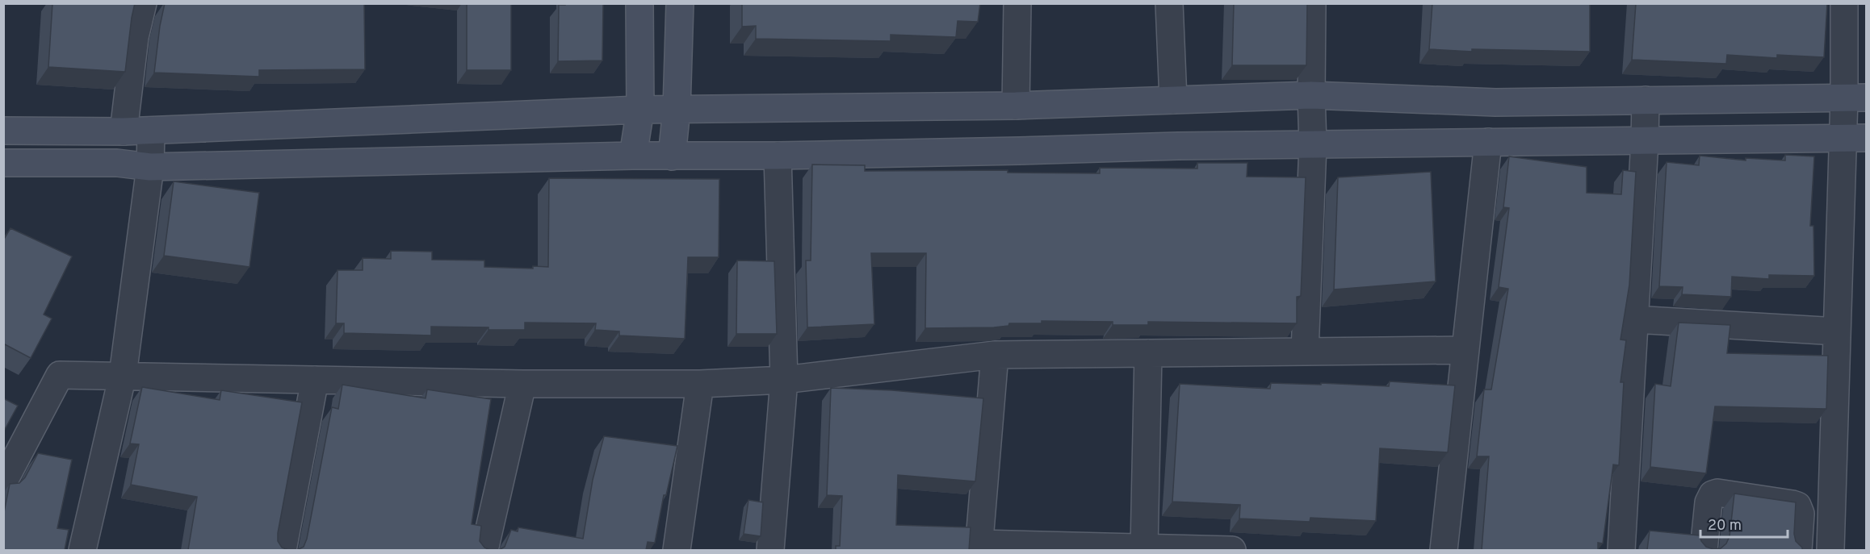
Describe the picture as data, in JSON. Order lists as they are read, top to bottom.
{
  "scale_bar": "20 m"
}
